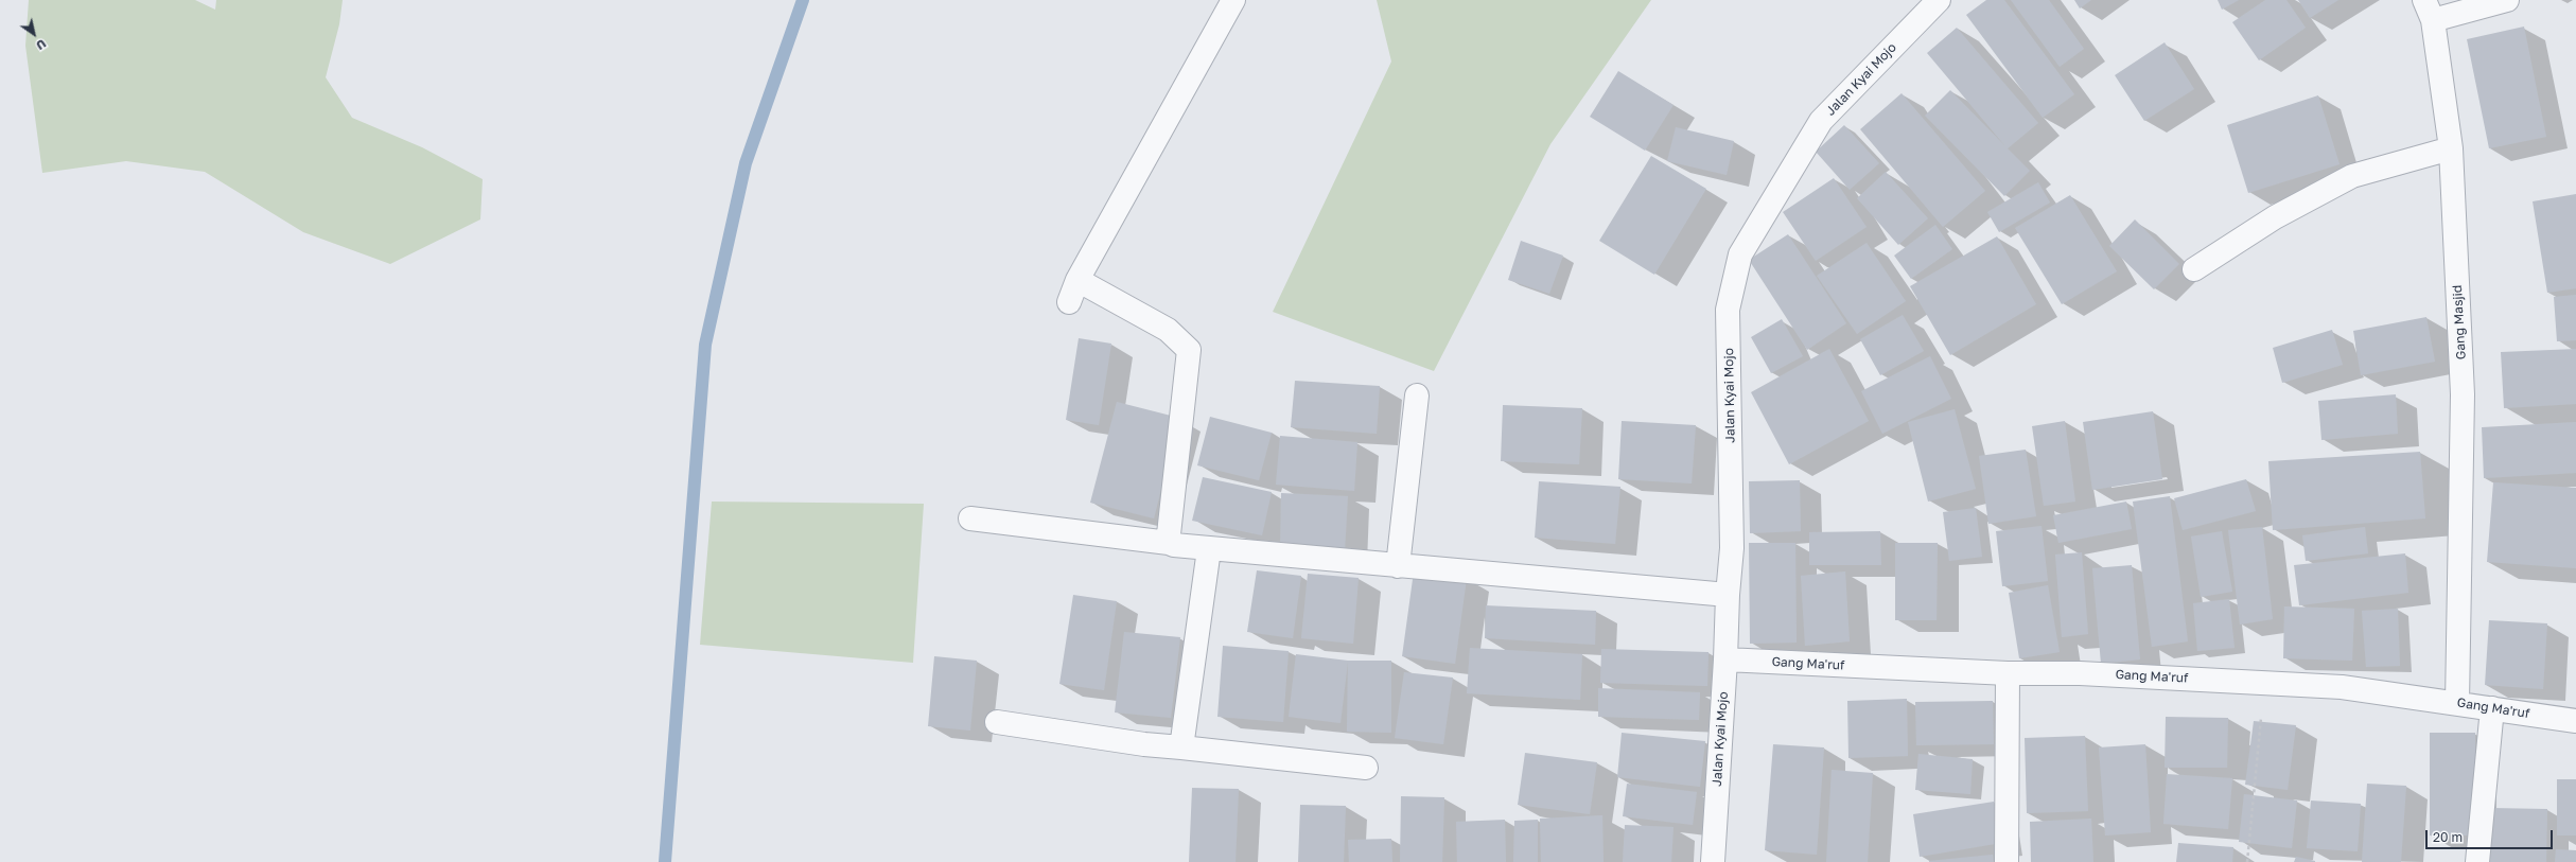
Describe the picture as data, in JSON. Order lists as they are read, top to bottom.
{
  "streets": {
    "street": ["Jalan Kyai Mojo", "Gang Masjid", "Gang Ma'ruf"]
  },
  "crossings": [
    ["Jalan Kyai Mojo", "Gang Ma'ruf"],
    ["Gang Masjid", "Gang Ma'ruf"]
  ],
  "scale_bar": "20 m",
  "north": "bottom right"
}
